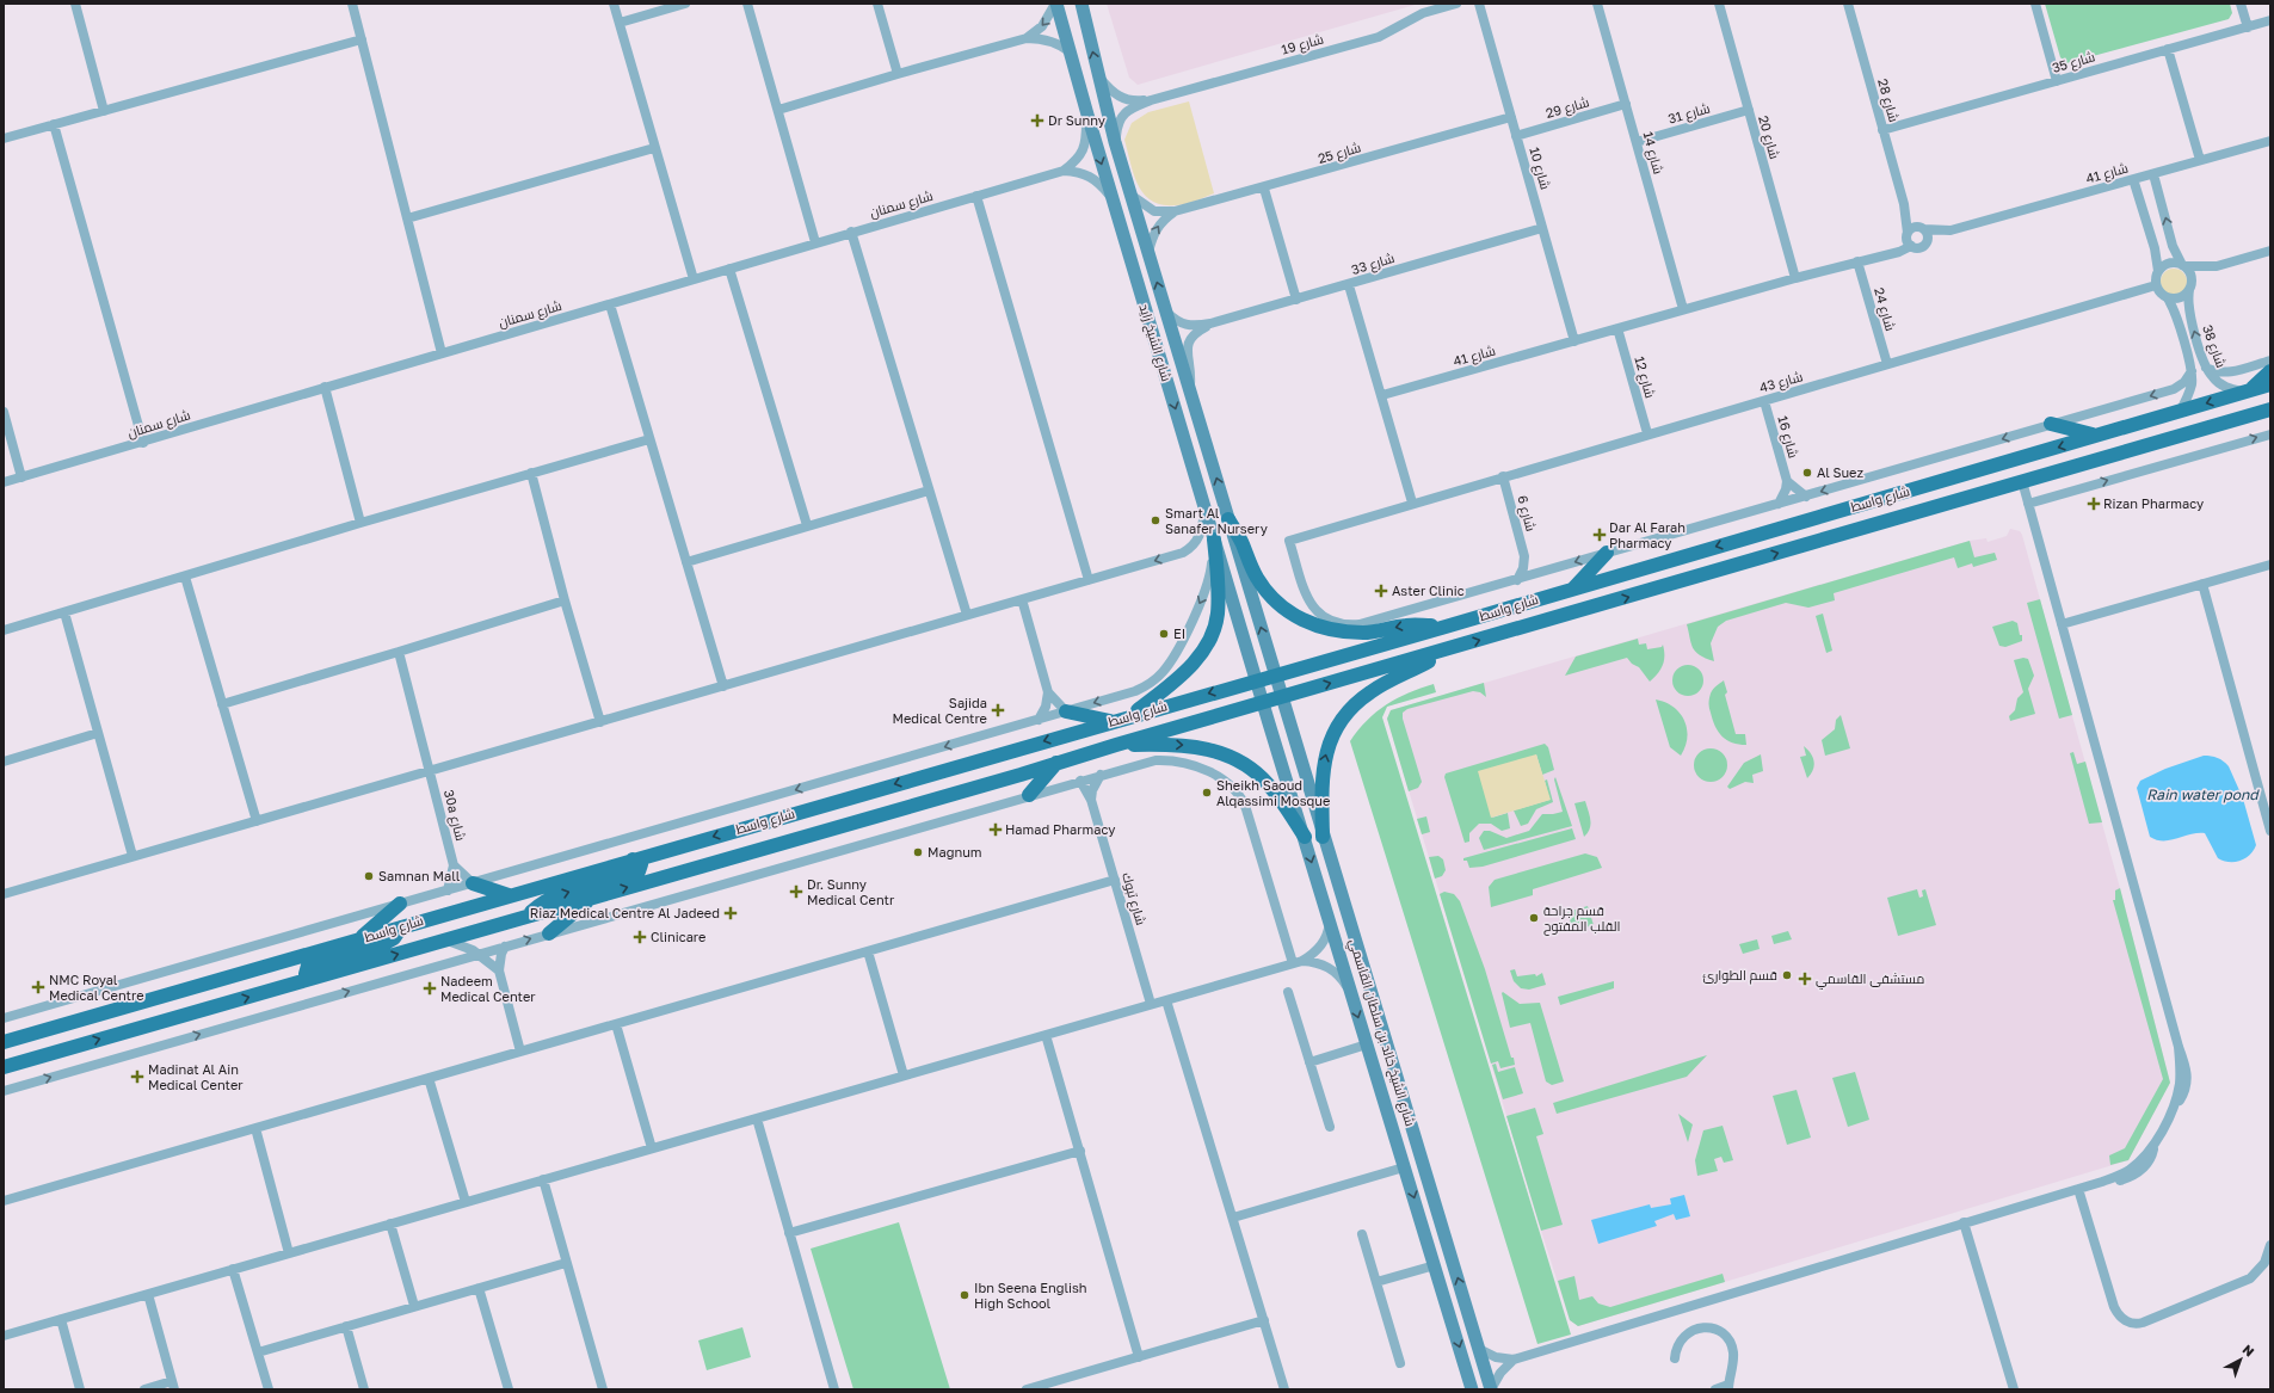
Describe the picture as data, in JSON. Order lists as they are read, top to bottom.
{
  "streets": {
    "main road": ["شارع الشيخ زايد", "شارع واسط", "شارع الشيخ خالد بن سلطان القاسمي"],
    "street": [
      "شارع 19",
      "شارع 35",
      "شارع 28",
      "شارع 29",
      "شارع 31",
      "شارع 20",
      "شارع 25",
      "شارع 14",
      "شارع 10",
      "شارع 41",
      "شارع سمنان",
      "شارع 33",
      "شارع 24",
      "شارع 38",
      "شارع 12",
      "شارع 43",
      "شارع 16",
      "شارع 6",
      "30a شارع",
      "شارع تبوك"
    ]
  },
  "crossings": [
    ["شارع 35", "شارع 28"],
    ["شارع 28", "شارع 41"],
    ["شارع 29", "شارع 14"],
    ["شارع 29", "شارع 10"],
    ["شارع 31", "شارع 20"],
    ["شارع 31", "شارع 14"],
    ["شارع 20", "شارع 41"],
    ["شارع 25", "شارع 10"],
    ["شارع 25", "شارع الشيخ زايد"],
    ["شارع 14", "شارع 41"],
    ["شارع 10", "شارع 41"],
    ["شارع 10", "شارع 33"],
    ["شارع 41", "شارع 24"],
    ["شارع 41", "شارع 12"],
    ["شارع سمنان", "شارع الشيخ زايد"],
    ["شارع 33", "شارع الشيخ زايد"],
    ["شارع 24", "شارع 43"],
    ["شارع الشيخ زايد", "شارع واسط"],
    ["شارع الشيخ زايد", "شارع الشيخ خالد بن سلطان القاسمي"],
    ["شارع 38", "شارع 43"],
    ["شارع 38", "شارع واسط"],
    ["شارع 12", "شارع 43"],
    ["شارع 43", "شارع 16"],
    ["شارع 43", "شارع 6"],
    ["شارع واسط", "شارع الشيخ خالد بن سلطان القاسمي"]
  ],
  "water": ["Rain water pond"],
  "places": {
    "health": [
      "Dr Sunny",
      "Rizan Pharmacy",
      "Dar Al Farah Pharmacy",
      "Aster Clinic",
      "Sajida Medical Centre",
      "Hamad Pharmacy",
      "Dr. Sunny Medical Centr",
      "Riaz Medical Centre Al Jadeed",
      "Clinicare",
      "مستشفى القاسمي",
      "NMC Royal Medical Centre",
      "Nadeem Medical Center",
      "Madinat Al Ain Medical Center"
    ],
    "other": [
      "Al Suez",
      "Smart Al Sanafer Nursery",
      "EI",
      "Sheikh Saoud Alqassimi Mosque",
      "Magnum",
      "Samnan Mall",
      "قسم جراحة القلب المفتوح",
      "قسم الطوارئ",
      "Ibn Seena English High School"
    ]
  },
  "north": "top right"
}
